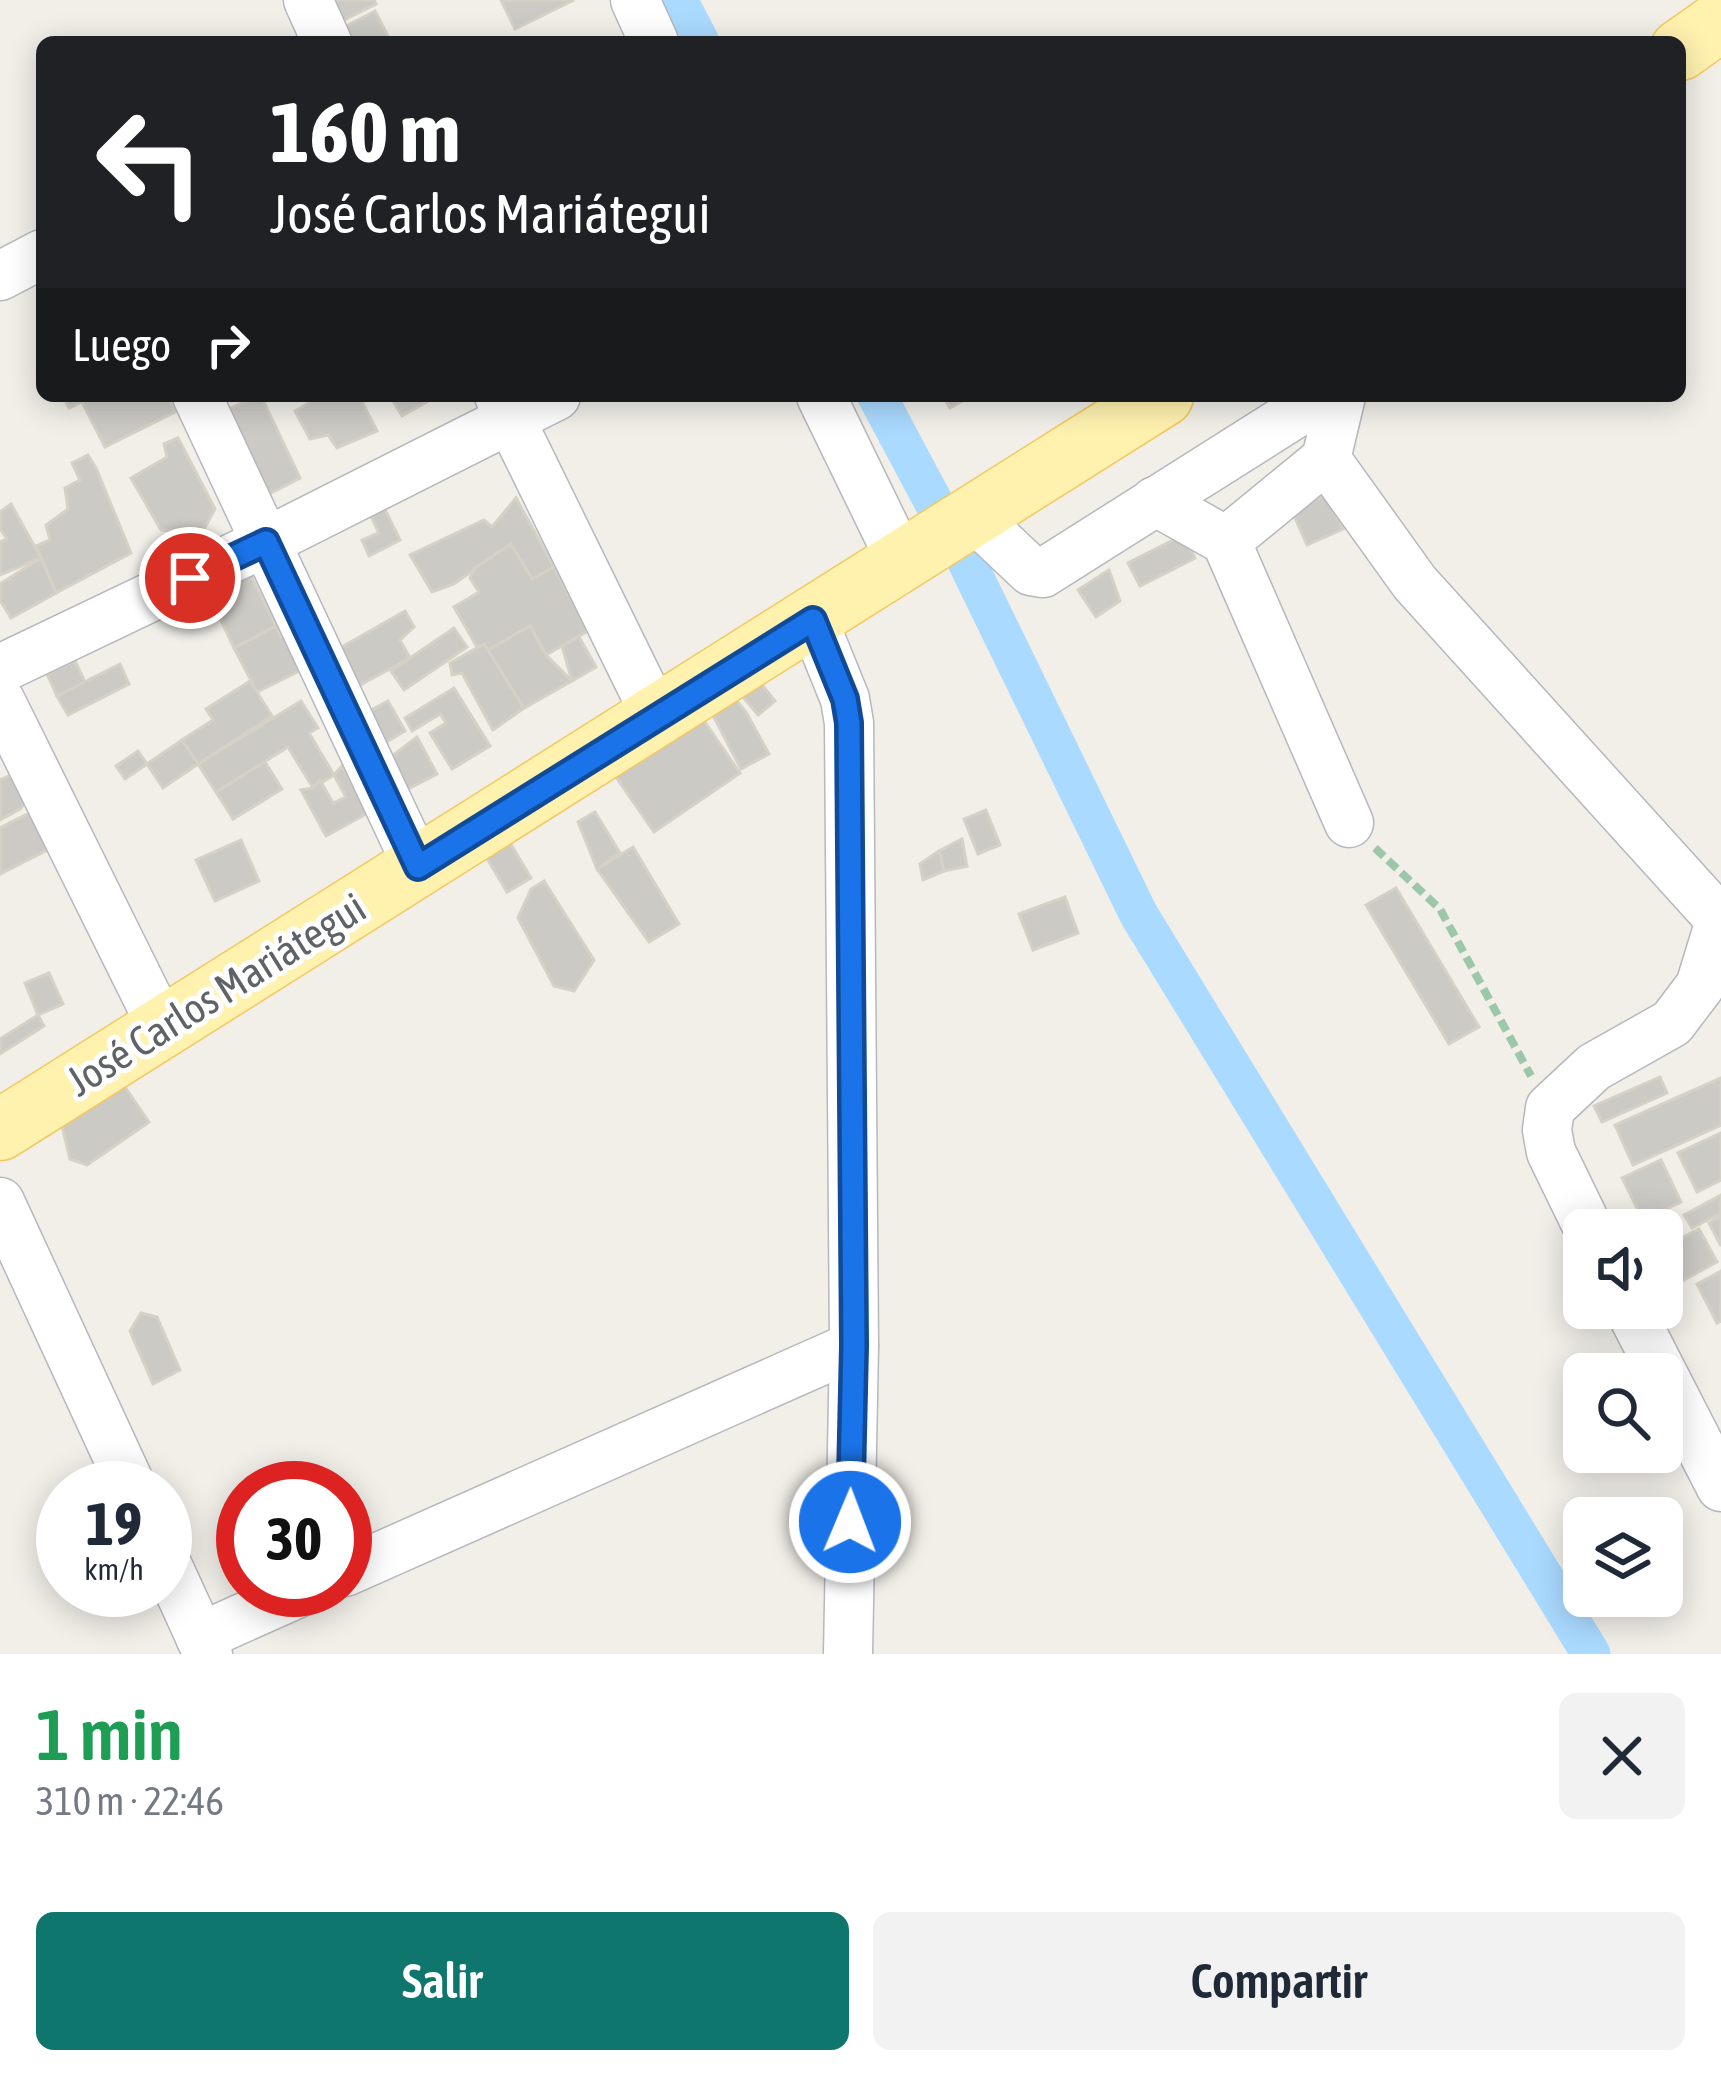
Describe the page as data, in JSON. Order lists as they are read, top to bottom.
{
  "streets": {
    "main road": ["José Carlos Mariátegui"]
  },
  "page": {
    "turn": ["160 m", "José Carlos Mariátegui"],
    "then": "Luego",
    "speed": "19 km/h",
    "limit": "30",
    "heading": ["1 min", "310 m · 22:46"],
    "buttons": ["Salir", "Compartir"]
  }
}
